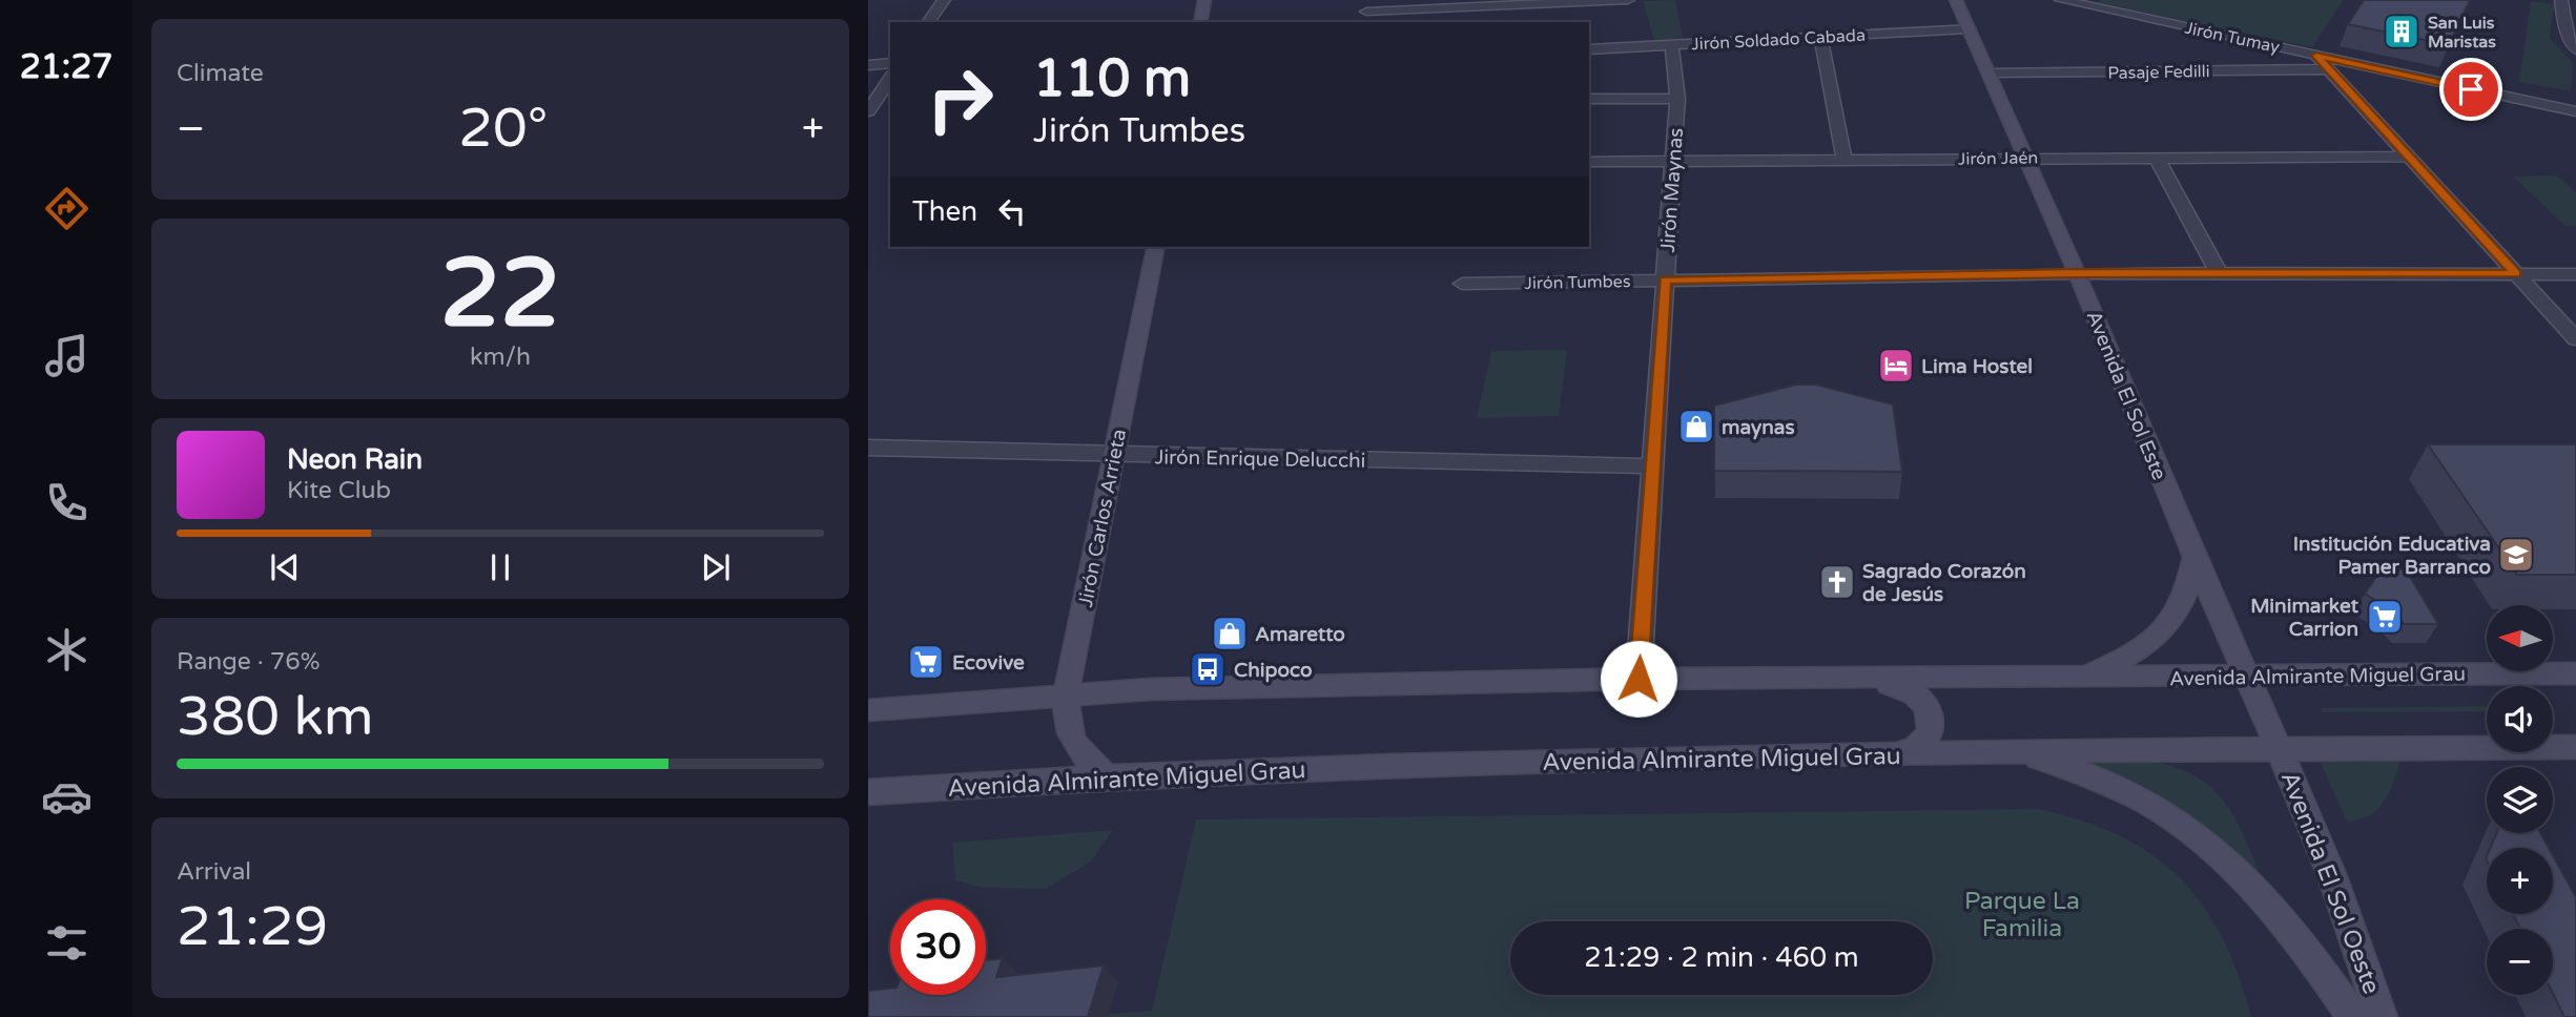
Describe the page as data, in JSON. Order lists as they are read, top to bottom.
{
  "streets": {
    "main road": [
      "Avenida El Sol Este",
      "Jirón Carlos Arrieta",
      "Avenida Almirante Miguel Grau",
      "Avenida El Sol Oeste"
    ],
    "street": [
      "Jirón Tumay",
      "Jirón Soldado Cabada",
      "Pasaje Fedilli",
      "Jirón Jaén",
      "Jirón Maynas",
      "Jirón Tumbes",
      "Jirón Enrique Delucchi"
    ]
  },
  "crossings": [
    ["Jirón Soldado Cabada", "Jirón Maynas"],
    ["Jirón Soldado Cabada", "Avenida El Sol Este"],
    ["Pasaje Fedilli", "Avenida El Sol Este"],
    ["Jirón Jaén", "Jirón Maynas"],
    ["Jirón Jaén", "Avenida El Sol Este"],
    ["Jirón Maynas", "Jirón Tumbes"],
    ["Jirón Maynas", "Jirón Enrique Delucchi"],
    ["Jirón Maynas", "Avenida Almirante Miguel Grau"],
    ["Jirón Tumbes", "Avenida El Sol Este"],
    ["Avenida El Sol Este", "Avenida Almirante Miguel Grau"],
    ["Avenida El Sol Este", "Avenida El Sol Oeste"],
    ["Jirón Enrique Delucchi", "Jirón Carlos Arrieta"],
    ["Jirón Carlos Arrieta", "Avenida Almirante Miguel Grau"],
    ["Avenida Almirante Miguel Grau", "Avenida El Sol Oeste"]
  ],
  "parks": ["Parque La Familia"],
  "places": {
    "building": ["San Luis Maristas"],
    "hotel": ["Lima Hostel"],
    "shop": ["maynas", "Amaretto"],
    "school or university": ["Institución Educativa Pamer Barranco"],
    "church": ["Sagrado Corazón de Jesús"],
    "supermarket": ["Minimarket Carrion", "Ecovive"],
    "bus stop": ["Chipoco"]
  },
  "north": "left",
  "page": {
    "tabs": "21:27",
    "tile": [
      "Climate",
      ["22", "km/h"],
      ["Range · 76%", "380 km"],
      ["Arrival", "21:29"]
    ],
    "turn": ["110 m", "Jirón Tumbes"],
    "heat": ["−", "20°", "+"],
    "then": "Then",
    "song": ["Neon Rain", "Kite Club"],
    "map_buttons": ["+", "−"],
    "limit": "30",
    "trip": "21:29 · 2 min · 460 m"
  }
}
